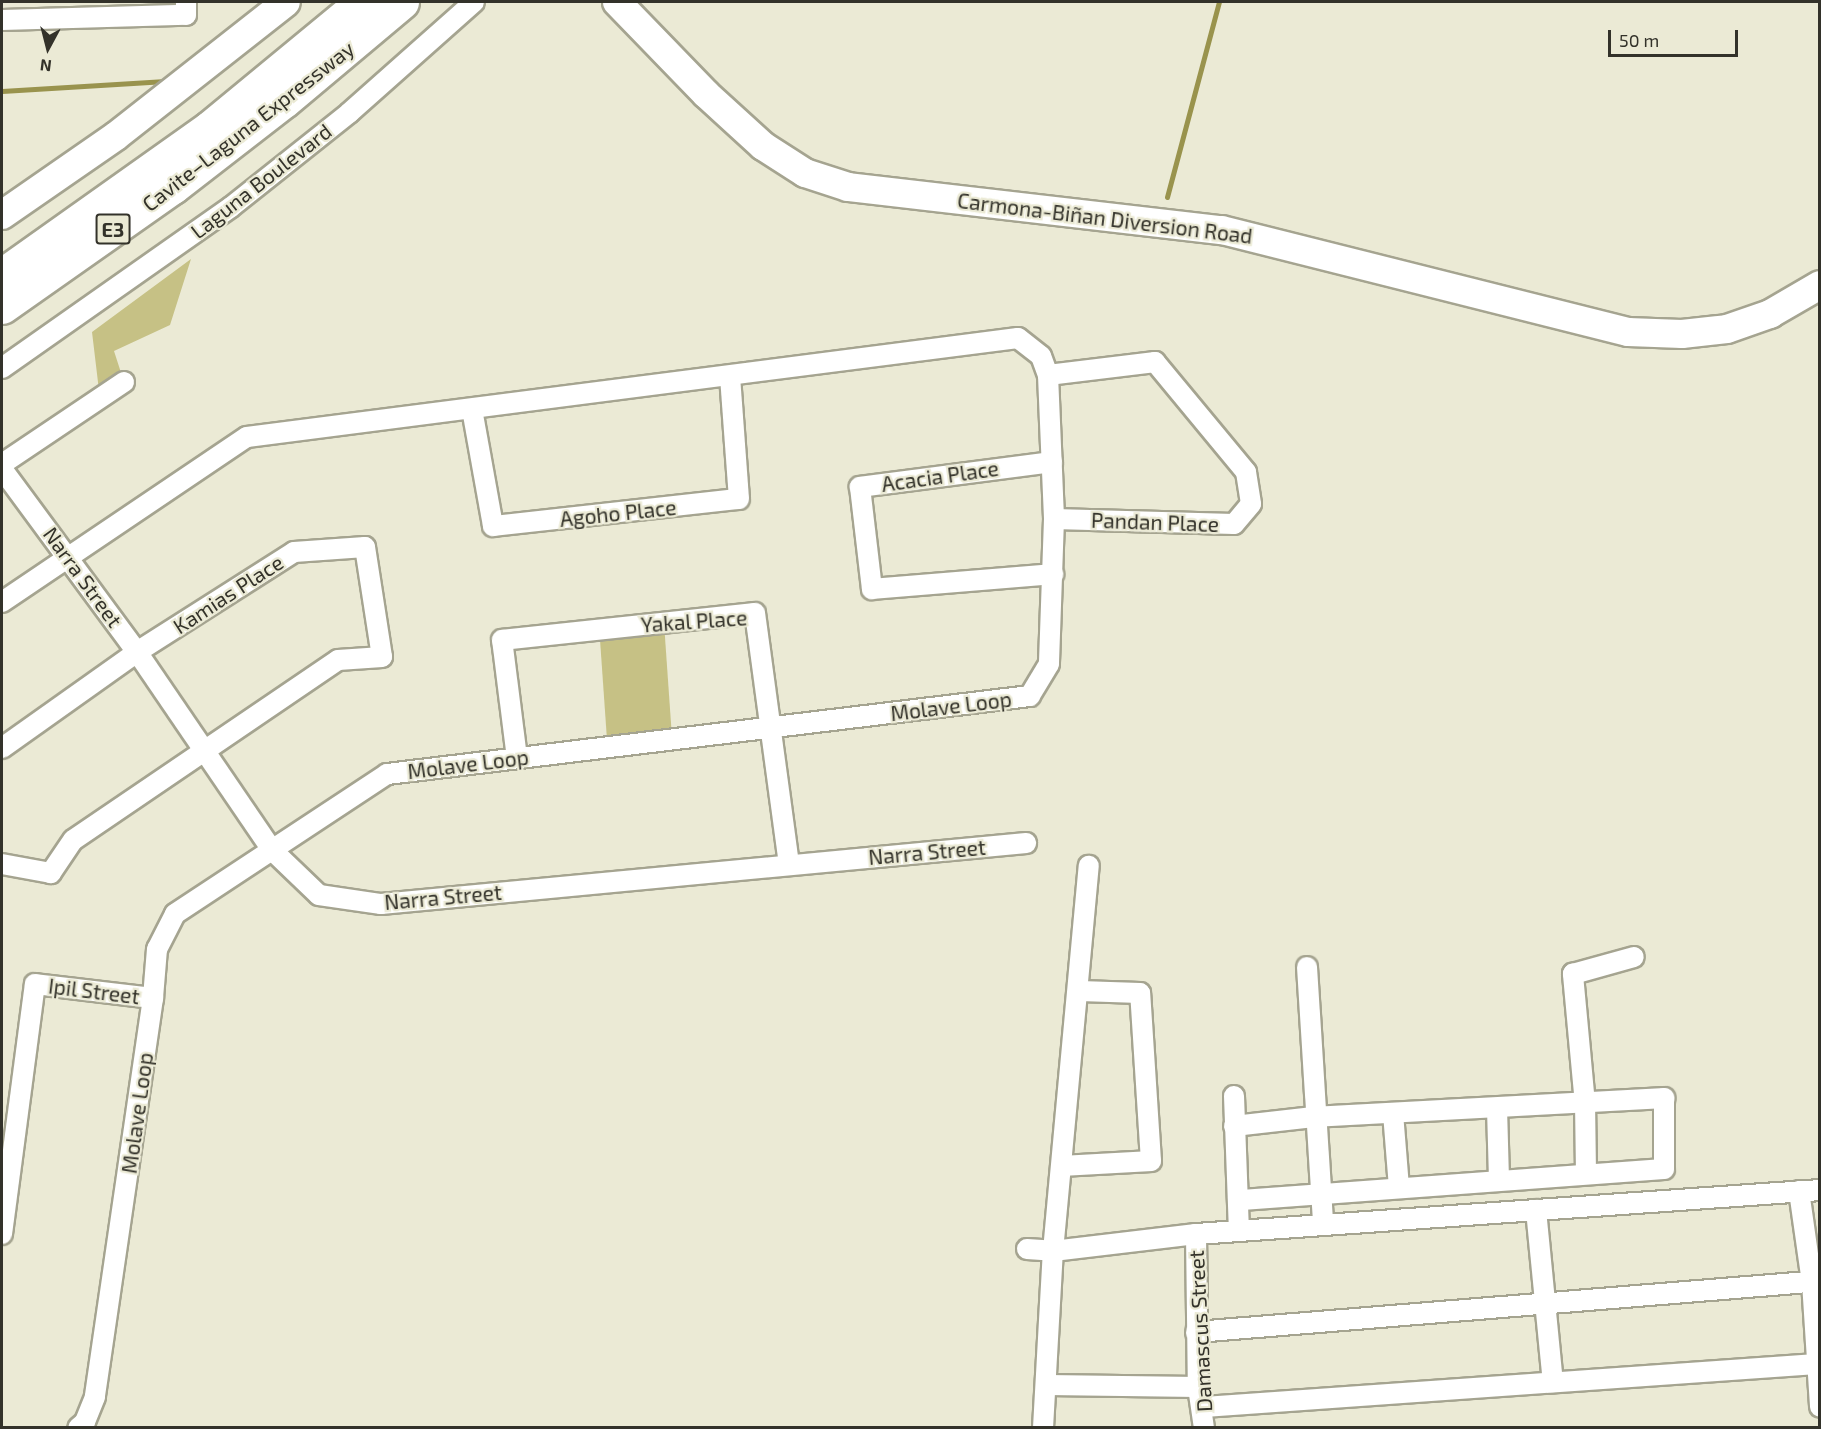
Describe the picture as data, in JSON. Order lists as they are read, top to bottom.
{
  "streets": {
    "highway": ["Cavite–Laguna Expressway", "E3"],
    "main road": ["Carmona-Biñan Diversion Road"],
    "street": [
      "Laguna Boulevard",
      "Acacia Place",
      "Agoho Place",
      "Pandan Place",
      "Narra Street",
      "Kamias Place",
      "Yakal Place",
      "Molave Loop",
      "Ipil Street",
      "Damascus Street"
    ]
  },
  "crossings": [
    ["Acacia Place", "Molave Loop"],
    ["Agoho Place", "Molave Loop"],
    ["Pandan Place", "Molave Loop"],
    ["Narra Street", "Kamias Place"],
    ["Narra Street", "Yakal Place"],
    ["Narra Street", "Molave Loop"],
    ["Yakal Place", "Molave Loop"],
    ["Molave Loop", "Ipil Street"]
  ],
  "scale_bar": "50 m",
  "north": "bottom"
}
